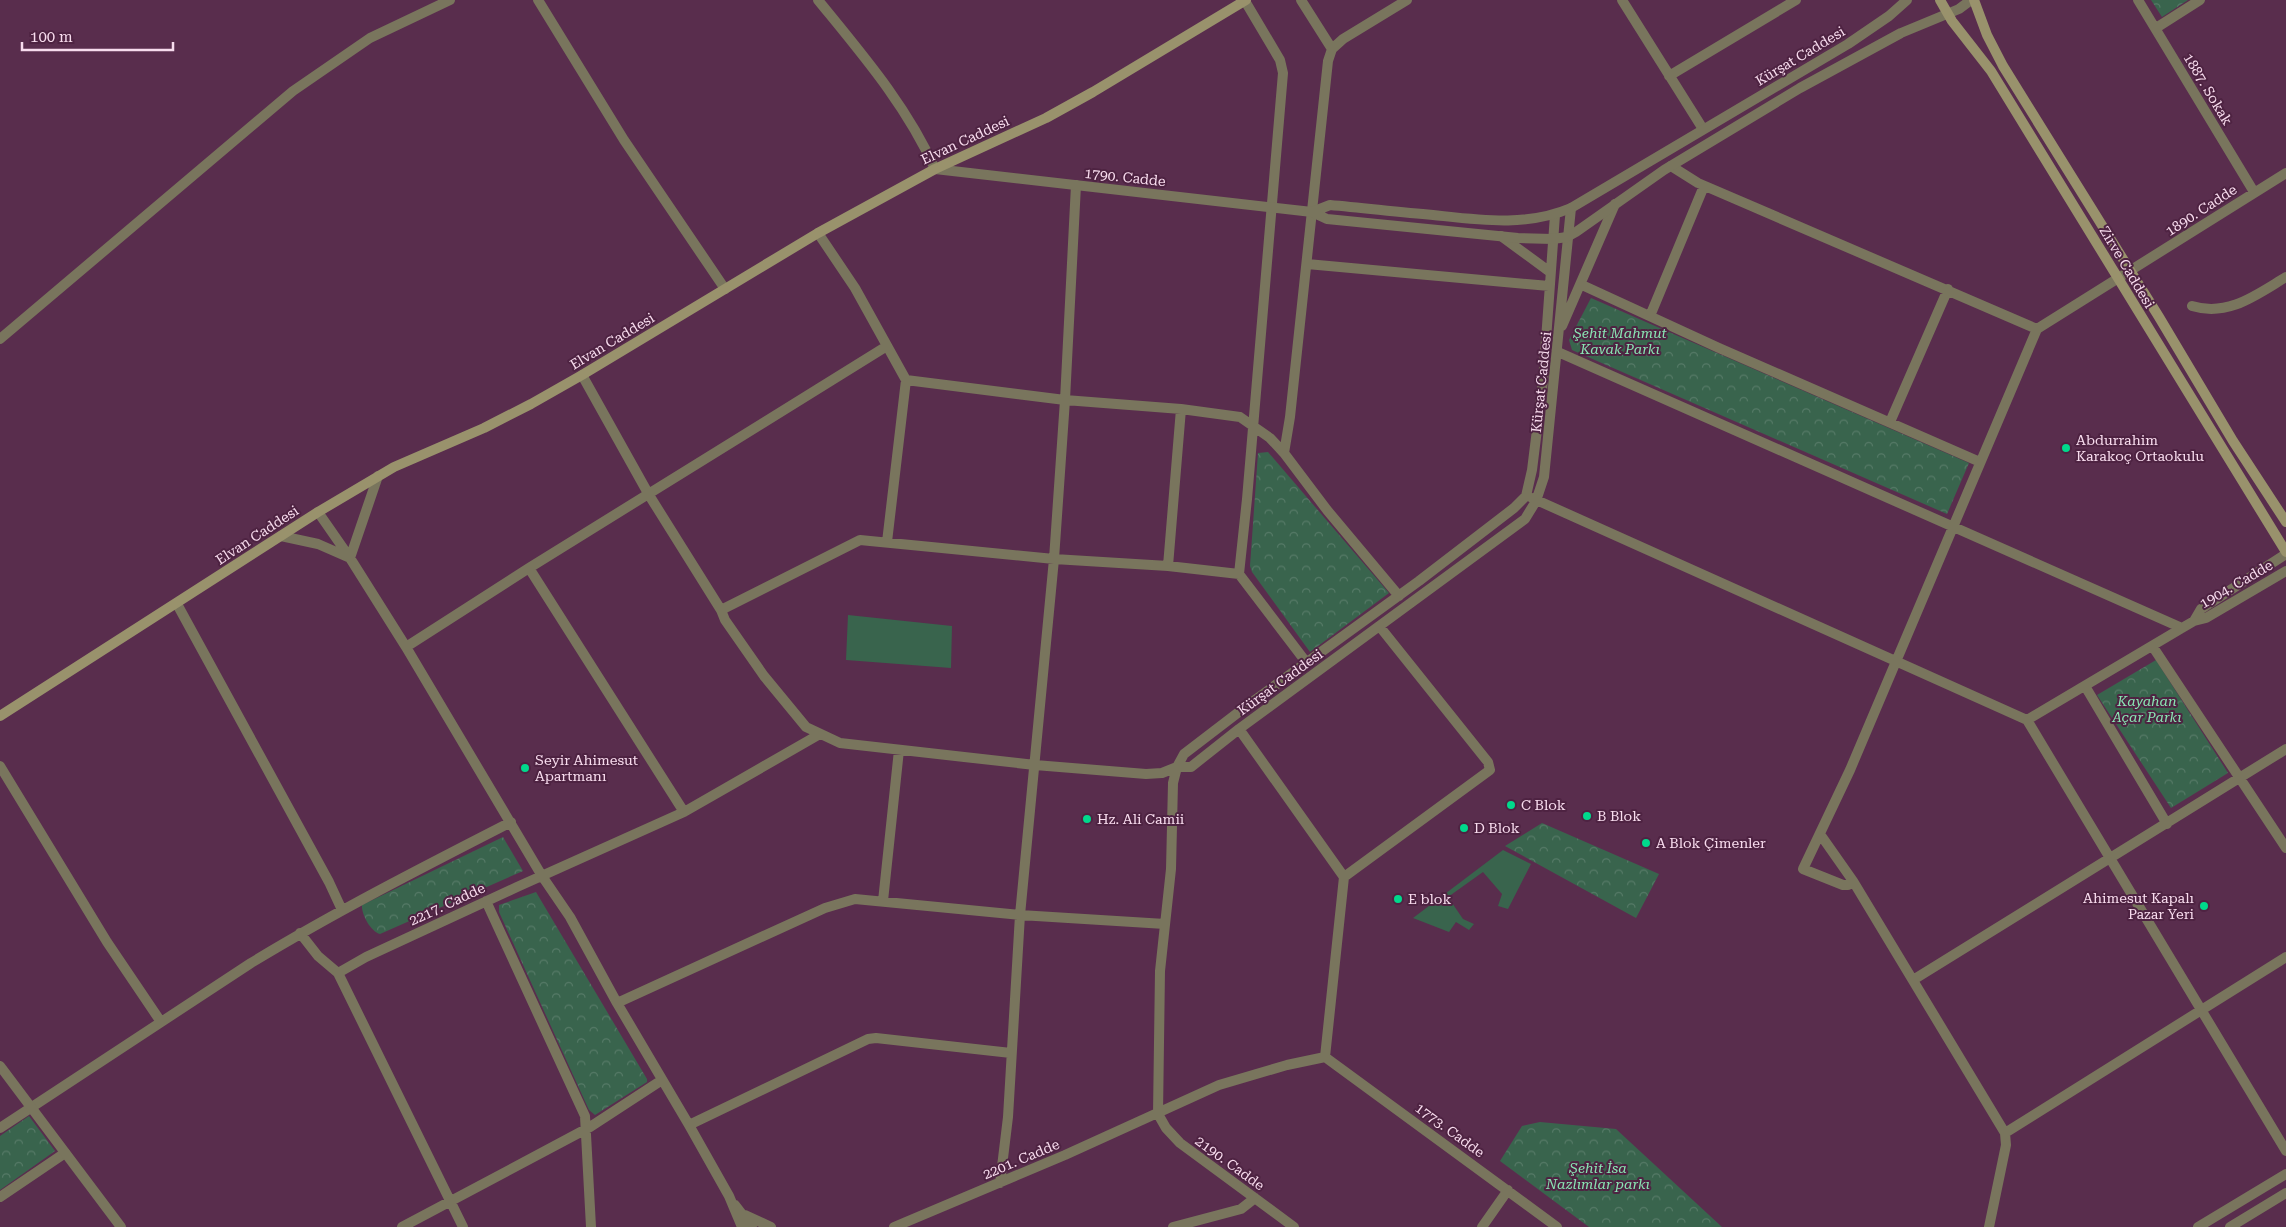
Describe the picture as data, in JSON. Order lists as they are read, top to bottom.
{
  "streets": {
    "main road": ["Elvan Caddesi", "Zirve Caddesi"],
    "street": [
      "Kürşat Caddesi",
      "1887. Sokak",
      "1790. Cadde",
      "1890. Cadde",
      "1904. Cadde",
      "2217. Cadde",
      "1773. Cadde",
      "2201. Cadde",
      "2190. Cadde"
    ]
  },
  "crossings": [
    ["Kürşat Caddesi", "1790. Cadde"],
    ["Kürşat Caddesi", "Zirve Caddesi"],
    ["1887. Sokak", "1890. Cadde"],
    ["Elvan Caddesi", "1790. Cadde"],
    ["1890. Cadde", "Zirve Caddesi"],
    ["Zirve Caddesi", "1904. Cadde"],
    ["1773. Cadde", "2201. Cadde"],
    ["2201. Cadde", "2190. Cadde"]
  ],
  "parks": ["Şehit Mahmut Kavak Parkı", "Kayahan Açar Parkı", "Şehit İsa Nazlımlar parkı"],
  "places": [
    "Abdurrahim Karakoç Ortaokulu",
    "Seyir Ahimesut Apartmanı",
    "C Blok",
    "B Blok",
    "Hz. Ali Camii",
    "D Blok",
    "A Blok Çimenler",
    "E blok",
    "Ahimesut Kapalı Pazar Yeri"
  ],
  "scale_bar": "100 m"
}
